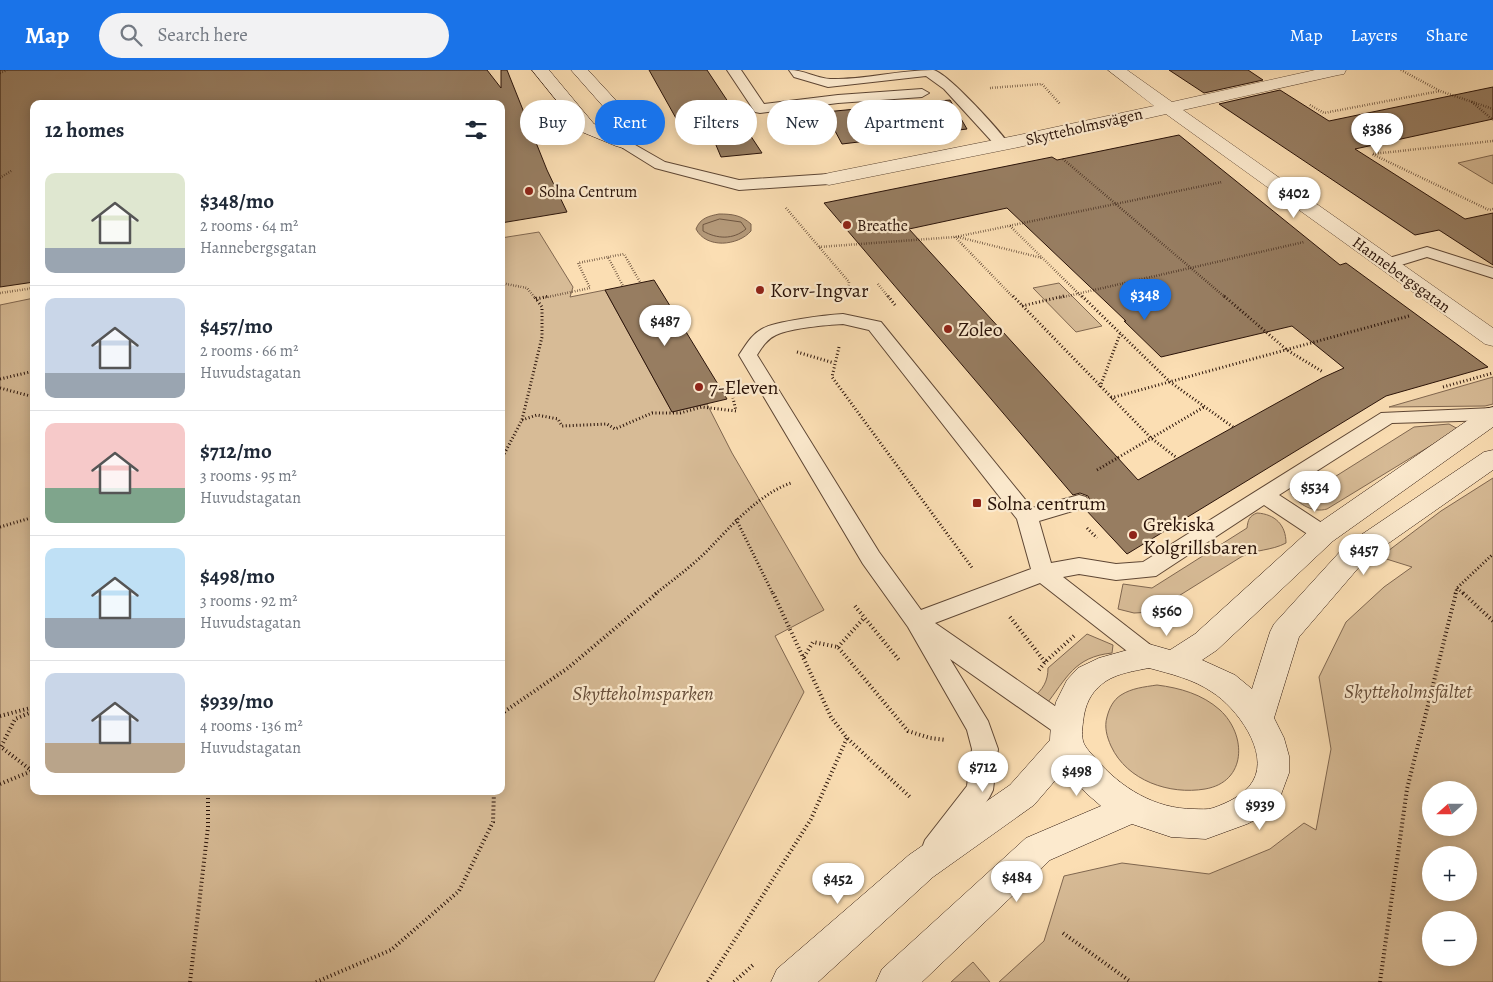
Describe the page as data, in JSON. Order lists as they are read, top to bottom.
{
  "streets": {
    "street": ["Skytteholmsvägen", "Hannebergsgatan"]
  },
  "crossings": [
    ["Skytteholmsvägen", "Hannebergsgatan"]
  ],
  "parks": ["Skytteholmsfältet", "Skytteholmsparken"],
  "places": {
    "other": [
      "Solna Centrum",
      "Breathe",
      "Korv-Ingvar",
      "Zoleo",
      "7-Eleven",
      "Grekiska Kolgrillsbaren"
    ],
    "transit": ["Solna centrum"]
  },
  "north": "left",
  "page": {
    "header": "Map",
    "search": "Search here",
    "nav": ["Map", "Layers", "Share"],
    "chip": [
      "Buy",
      "Rent",
      "Filters",
      "New",
      "Apartment"
    ],
    "heading": "12 homes",
    "price": [
      "$386",
      "$402",
      "$348",
      "$487",
      "$534",
      "$457",
      "$560",
      "$712",
      "$498",
      "$939",
      "$484",
      "$452"
    ],
    "list": [
      {
        "name": "$348/mo",
        "note": "2 rooms · 64 m² · Hannebergsgatan"
      },
      {
        "name": "$457/mo",
        "note": "2 rooms · 66 m² · Huvudstagatan"
      },
      {
        "name": "$712/mo",
        "note": "3 rooms · 95 m² · Huvudstagatan"
      },
      {
        "name": "$498/mo",
        "note": "3 rooms · 92 m² · Huvudstagatan"
      },
      {
        "name": "$939/mo",
        "note": "4 rooms · 136 m² · Huvudstagatan"
      }
    ],
    "map_buttons": ["+", "−"]
  }
}
